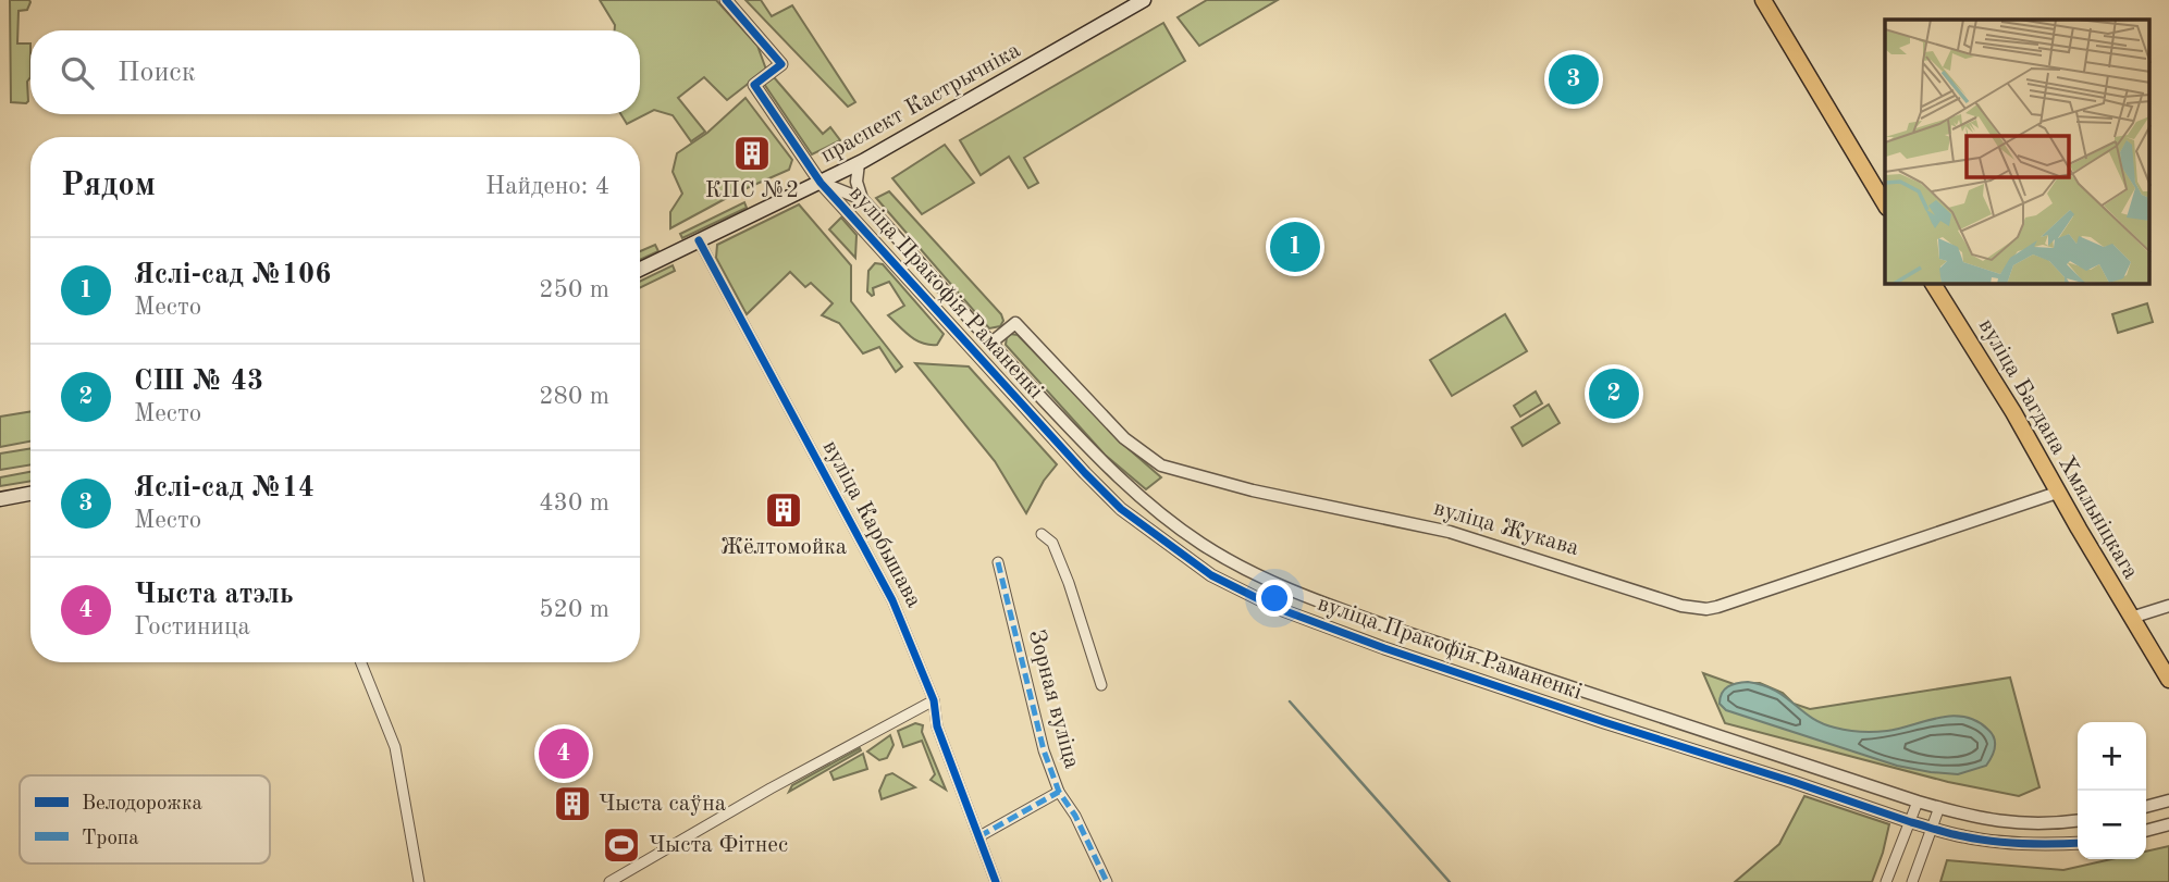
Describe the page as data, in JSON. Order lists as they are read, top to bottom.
{
  "streets": {
    "main road": ["праспект Кастрычніка", "вуліца Багдана Хмяльніцкага"],
    "street": [
      "вуліца Пракофія Раманенкі",
      "вуліца Карбышава",
      "вуліца Жукава",
      "Зорная вуліца"
    ]
  },
  "crossings": [
    ["праспект Кастрычніка", "вуліца Пракофія Раманенкі"],
    ["праспект Кастрычніка", "вуліца Карбышава"],
    ["вуліца Пракофія Раманенкі", "вуліца Жукава"],
    ["вуліца Багдана Хмяльніцкага", "вуліца Жукава"]
  ],
  "places": {
    "building": ["КПС №2", "Жёлтомойка", "Чыста саўна"],
    "sports": ["Чыста Фітнес"]
  },
  "legend": ["Велодорожка", "Тропа"],
  "page": {
    "search": "Поиск",
    "pins": [
      "3",
      "1",
      "2",
      "4"
    ],
    "heading": ["Рядом", "Найдено: 4"],
    "list": [
      {
        "mark": "1",
        "name": "Яслі-сад №106",
        "note": "Место",
        "value": "250 m"
      },
      {
        "mark": "2",
        "name": "СШ № 43",
        "note": "Место",
        "value": "280 m"
      },
      {
        "mark": "3",
        "name": "Яслі-сад №14",
        "note": "Место",
        "value": "430 m"
      },
      {
        "mark": "4",
        "name": "Чыста атэль",
        "note": "Гостиница",
        "value": "520 m"
      }
    ],
    "map_buttons": ["+", "−"]
  }
}
